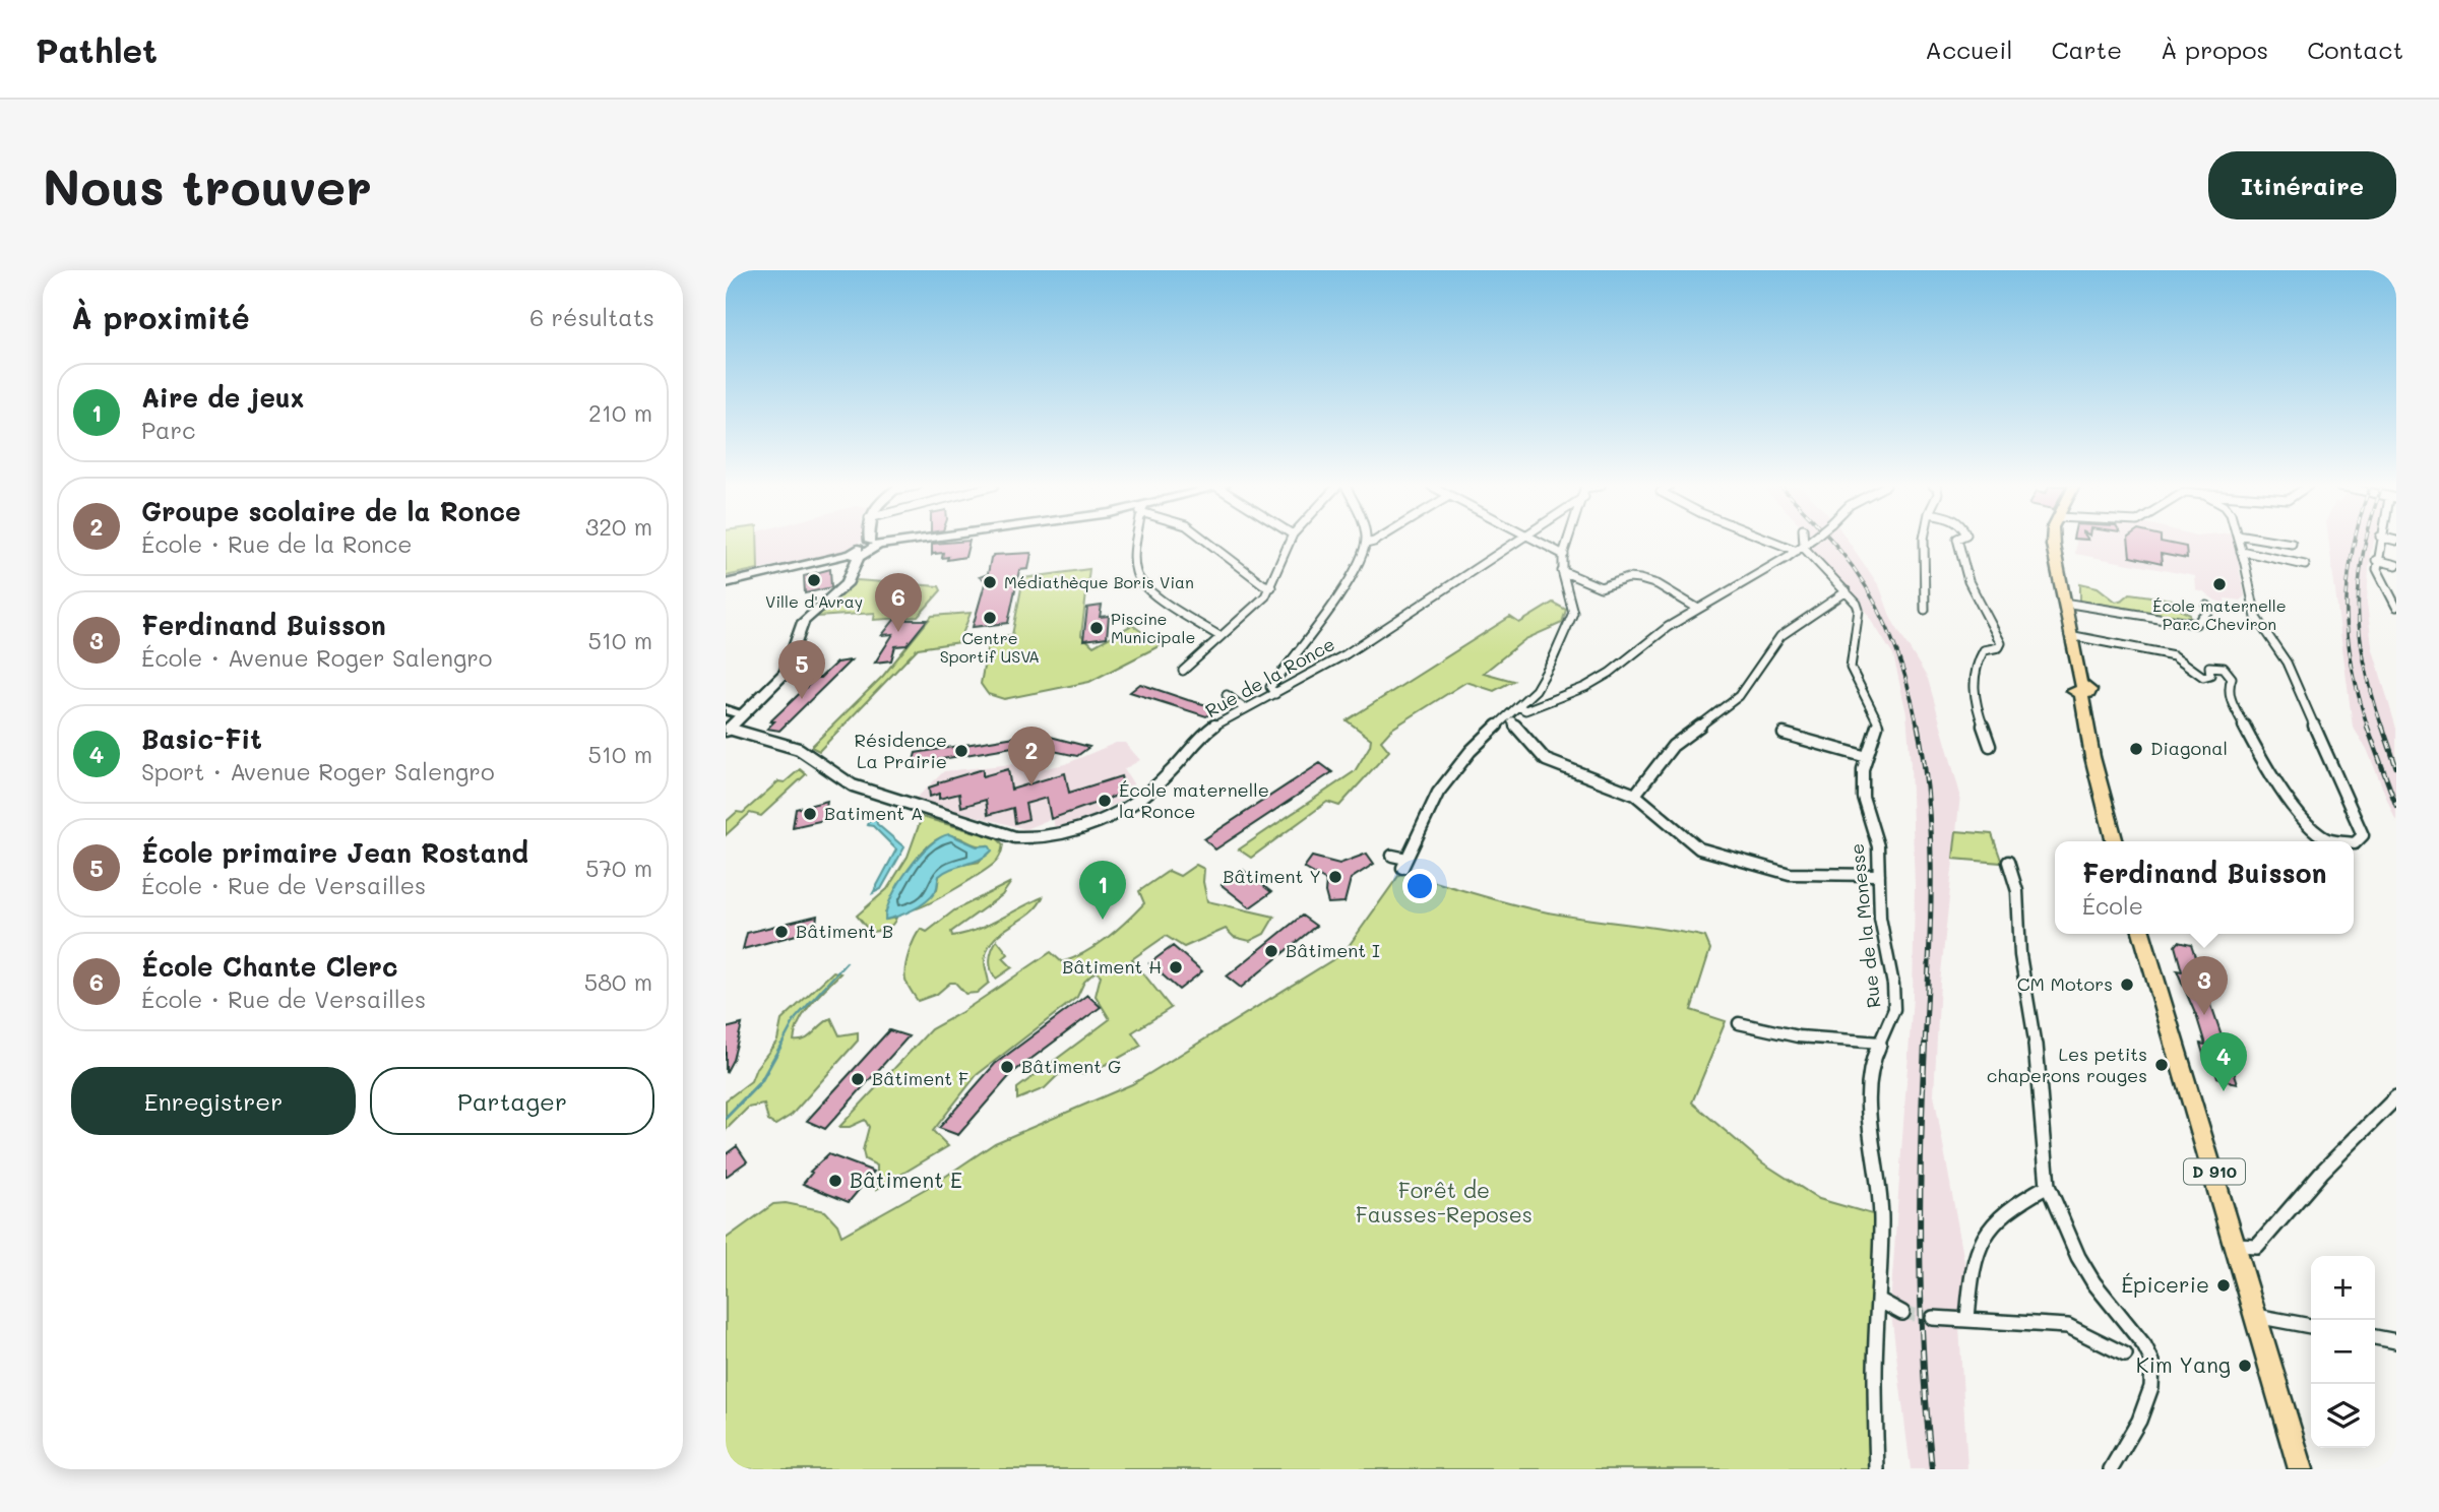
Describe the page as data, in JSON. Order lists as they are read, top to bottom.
{
  "streets": {
    "main road": ["D 910"],
    "street": ["Rue de la Ronce", "Rue de la Monesse"]
  },
  "parks": ["Forêt de Fausses-Reposes"],
  "places": [
    "Ville d'Avray",
    "Médiathèque Boris Vian",
    "École maternelle Parc Cheviron",
    "Centre Sportif USVA",
    "Piscine Municipale",
    "Diagonal",
    "Résidence La Prairie",
    "École maternelle la Ronce",
    "Batiment A",
    "Bâtiment Y",
    "Bâtiment B",
    "Bâtiment I",
    "Bâtiment H",
    "CM Motors",
    "Les petits chaperons rouges",
    "Bâtiment G",
    "Bâtiment F",
    "Bâtiment E",
    "Épicerie",
    "Kim Yang"
  ],
  "page": {
    "header": "Pathlet",
    "nav": [
      "Accueil",
      "Carte",
      "À propos",
      "Contact"
    ],
    "buttons": [
      "Itinéraire",
      ["Enregistrer", "Partager"]
    ],
    "title": "Nous trouver",
    "heading": ["À proximité", "6 résultats"],
    "list": [
      {
        "mark": "1",
        "name": "Aire de jeux",
        "note": "Parc",
        "value": "210 m"
      },
      {
        "mark": "2",
        "name": "Groupe scolaire de la Ronce",
        "note": "École · Rue de la Ronce",
        "value": "320 m"
      },
      {
        "mark": "3",
        "name": "Ferdinand Buisson",
        "note": "École · Avenue Roger Salengro",
        "value": "510 m"
      },
      {
        "mark": "4",
        "name": "Basic-Fit",
        "note": "Sport · Avenue Roger Salengro",
        "value": "510 m"
      },
      {
        "mark": "5",
        "name": "École primaire Jean Rostand",
        "note": "École · Rue de Versailles",
        "value": "570 m"
      },
      {
        "mark": "6",
        "name": "École Chante Clerc",
        "note": "École · Rue de Versailles",
        "value": "580 m"
      }
    ],
    "pins": [
      "6",
      "5",
      "2",
      "1",
      "3",
      "4"
    ],
    "popup": ["Ferdinand Buisson", "École"],
    "map_buttons": ["+", "−"]
  }
}
